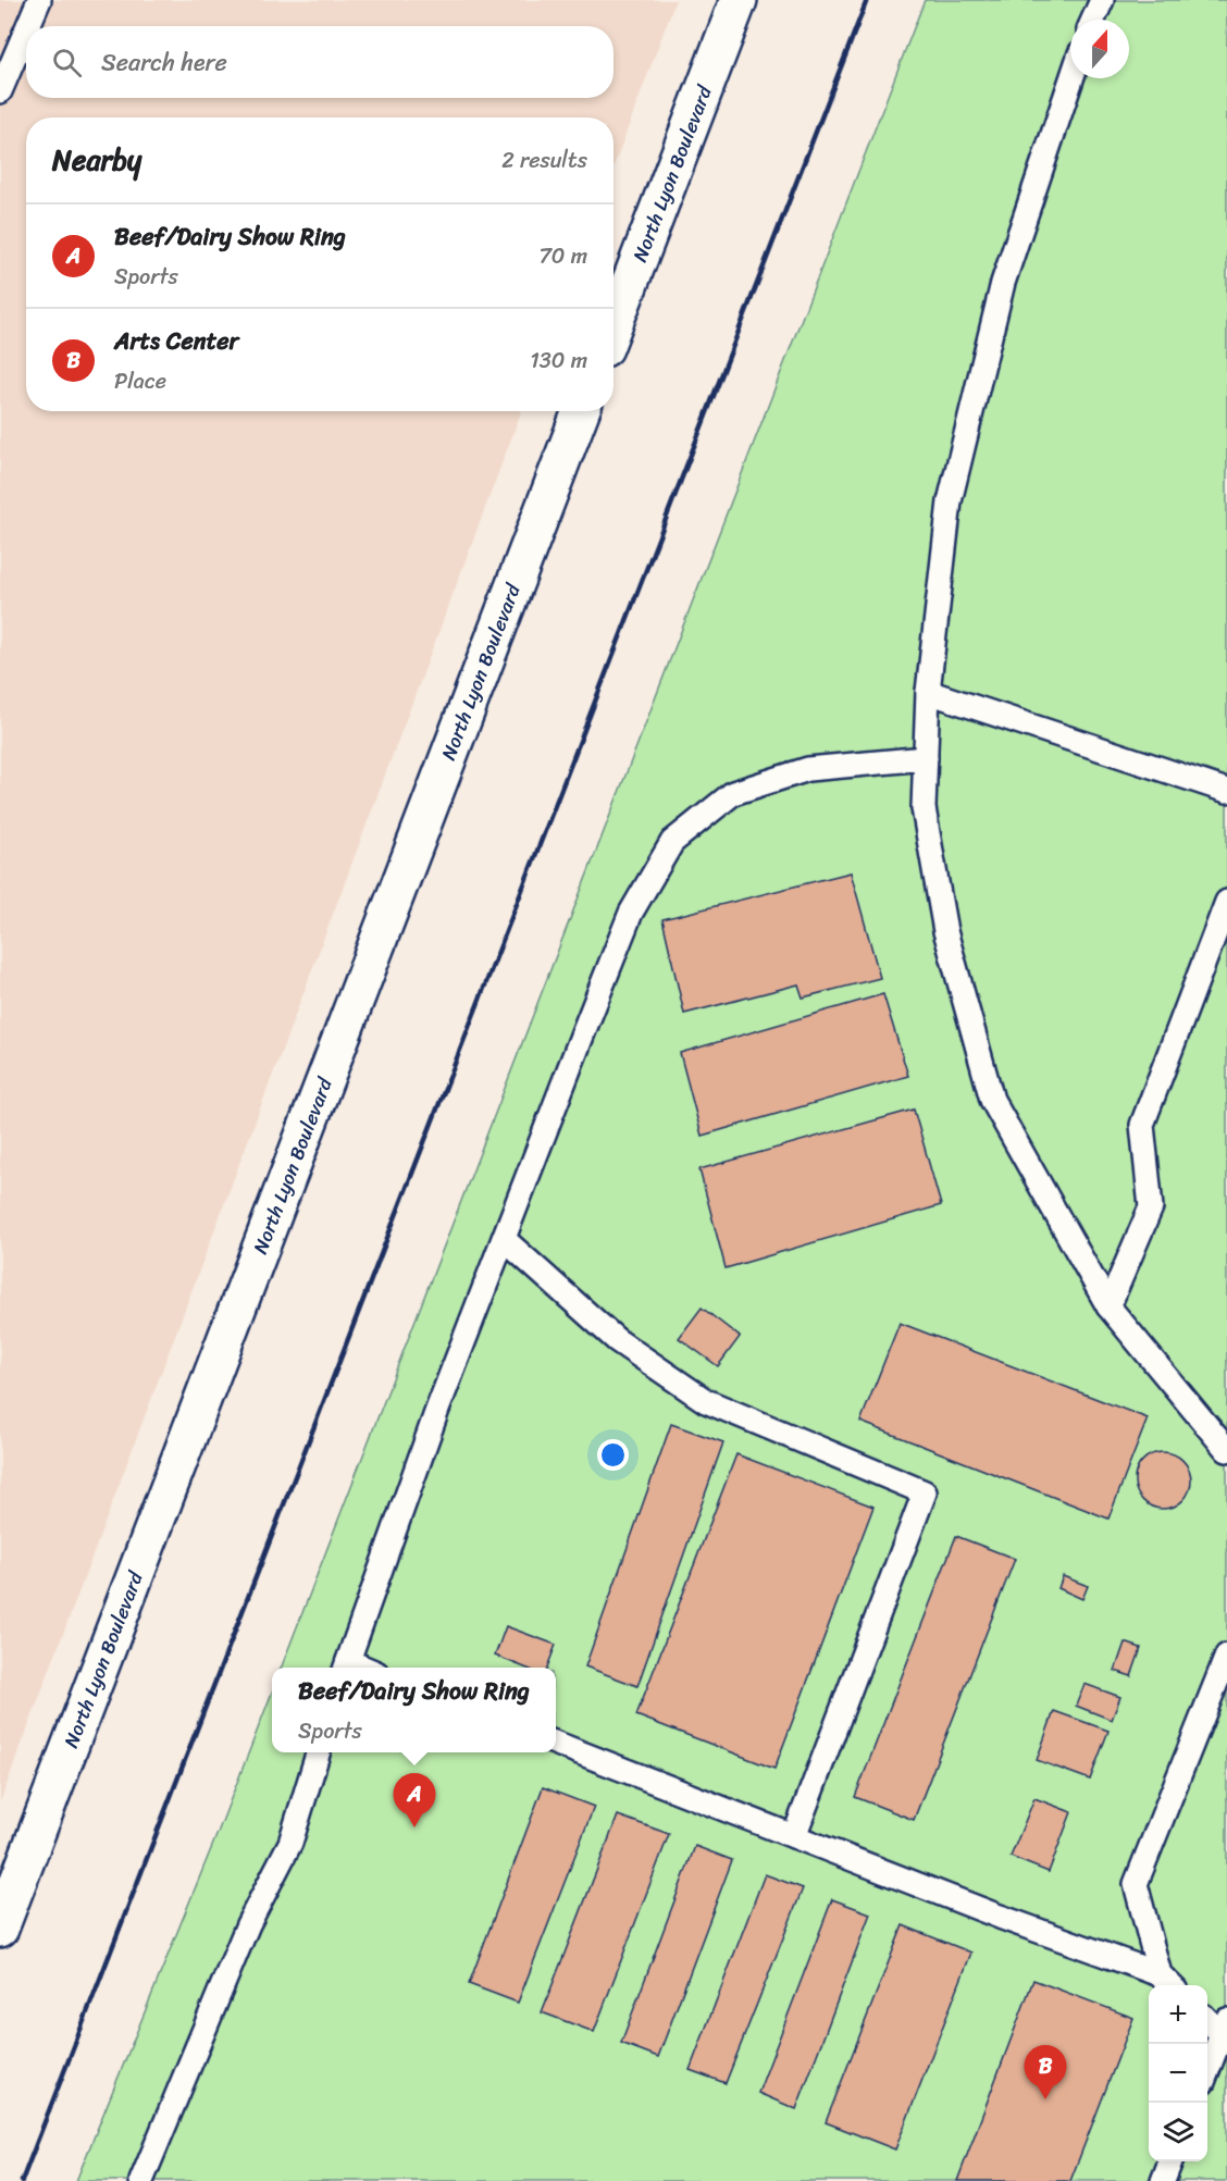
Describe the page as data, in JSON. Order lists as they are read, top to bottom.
{
  "streets": {
    "street": ["North Lyon Boulevard"]
  },
  "north": "top",
  "page": {
    "search": "Search here",
    "heading": ["Nearby", "2 results"],
    "list": [
      {
        "mark": "A",
        "name": "Beef/Dairy Show Ring",
        "note": "Sports",
        "value": "70 m"
      },
      {
        "mark": "B",
        "name": "Arts Center",
        "note": "Place",
        "value": "130 m"
      }
    ],
    "popup": ["Beef/Dairy Show Ring", "Sports"],
    "pins": ["A", "B"],
    "map_buttons": ["+", "−"]
  }
}
